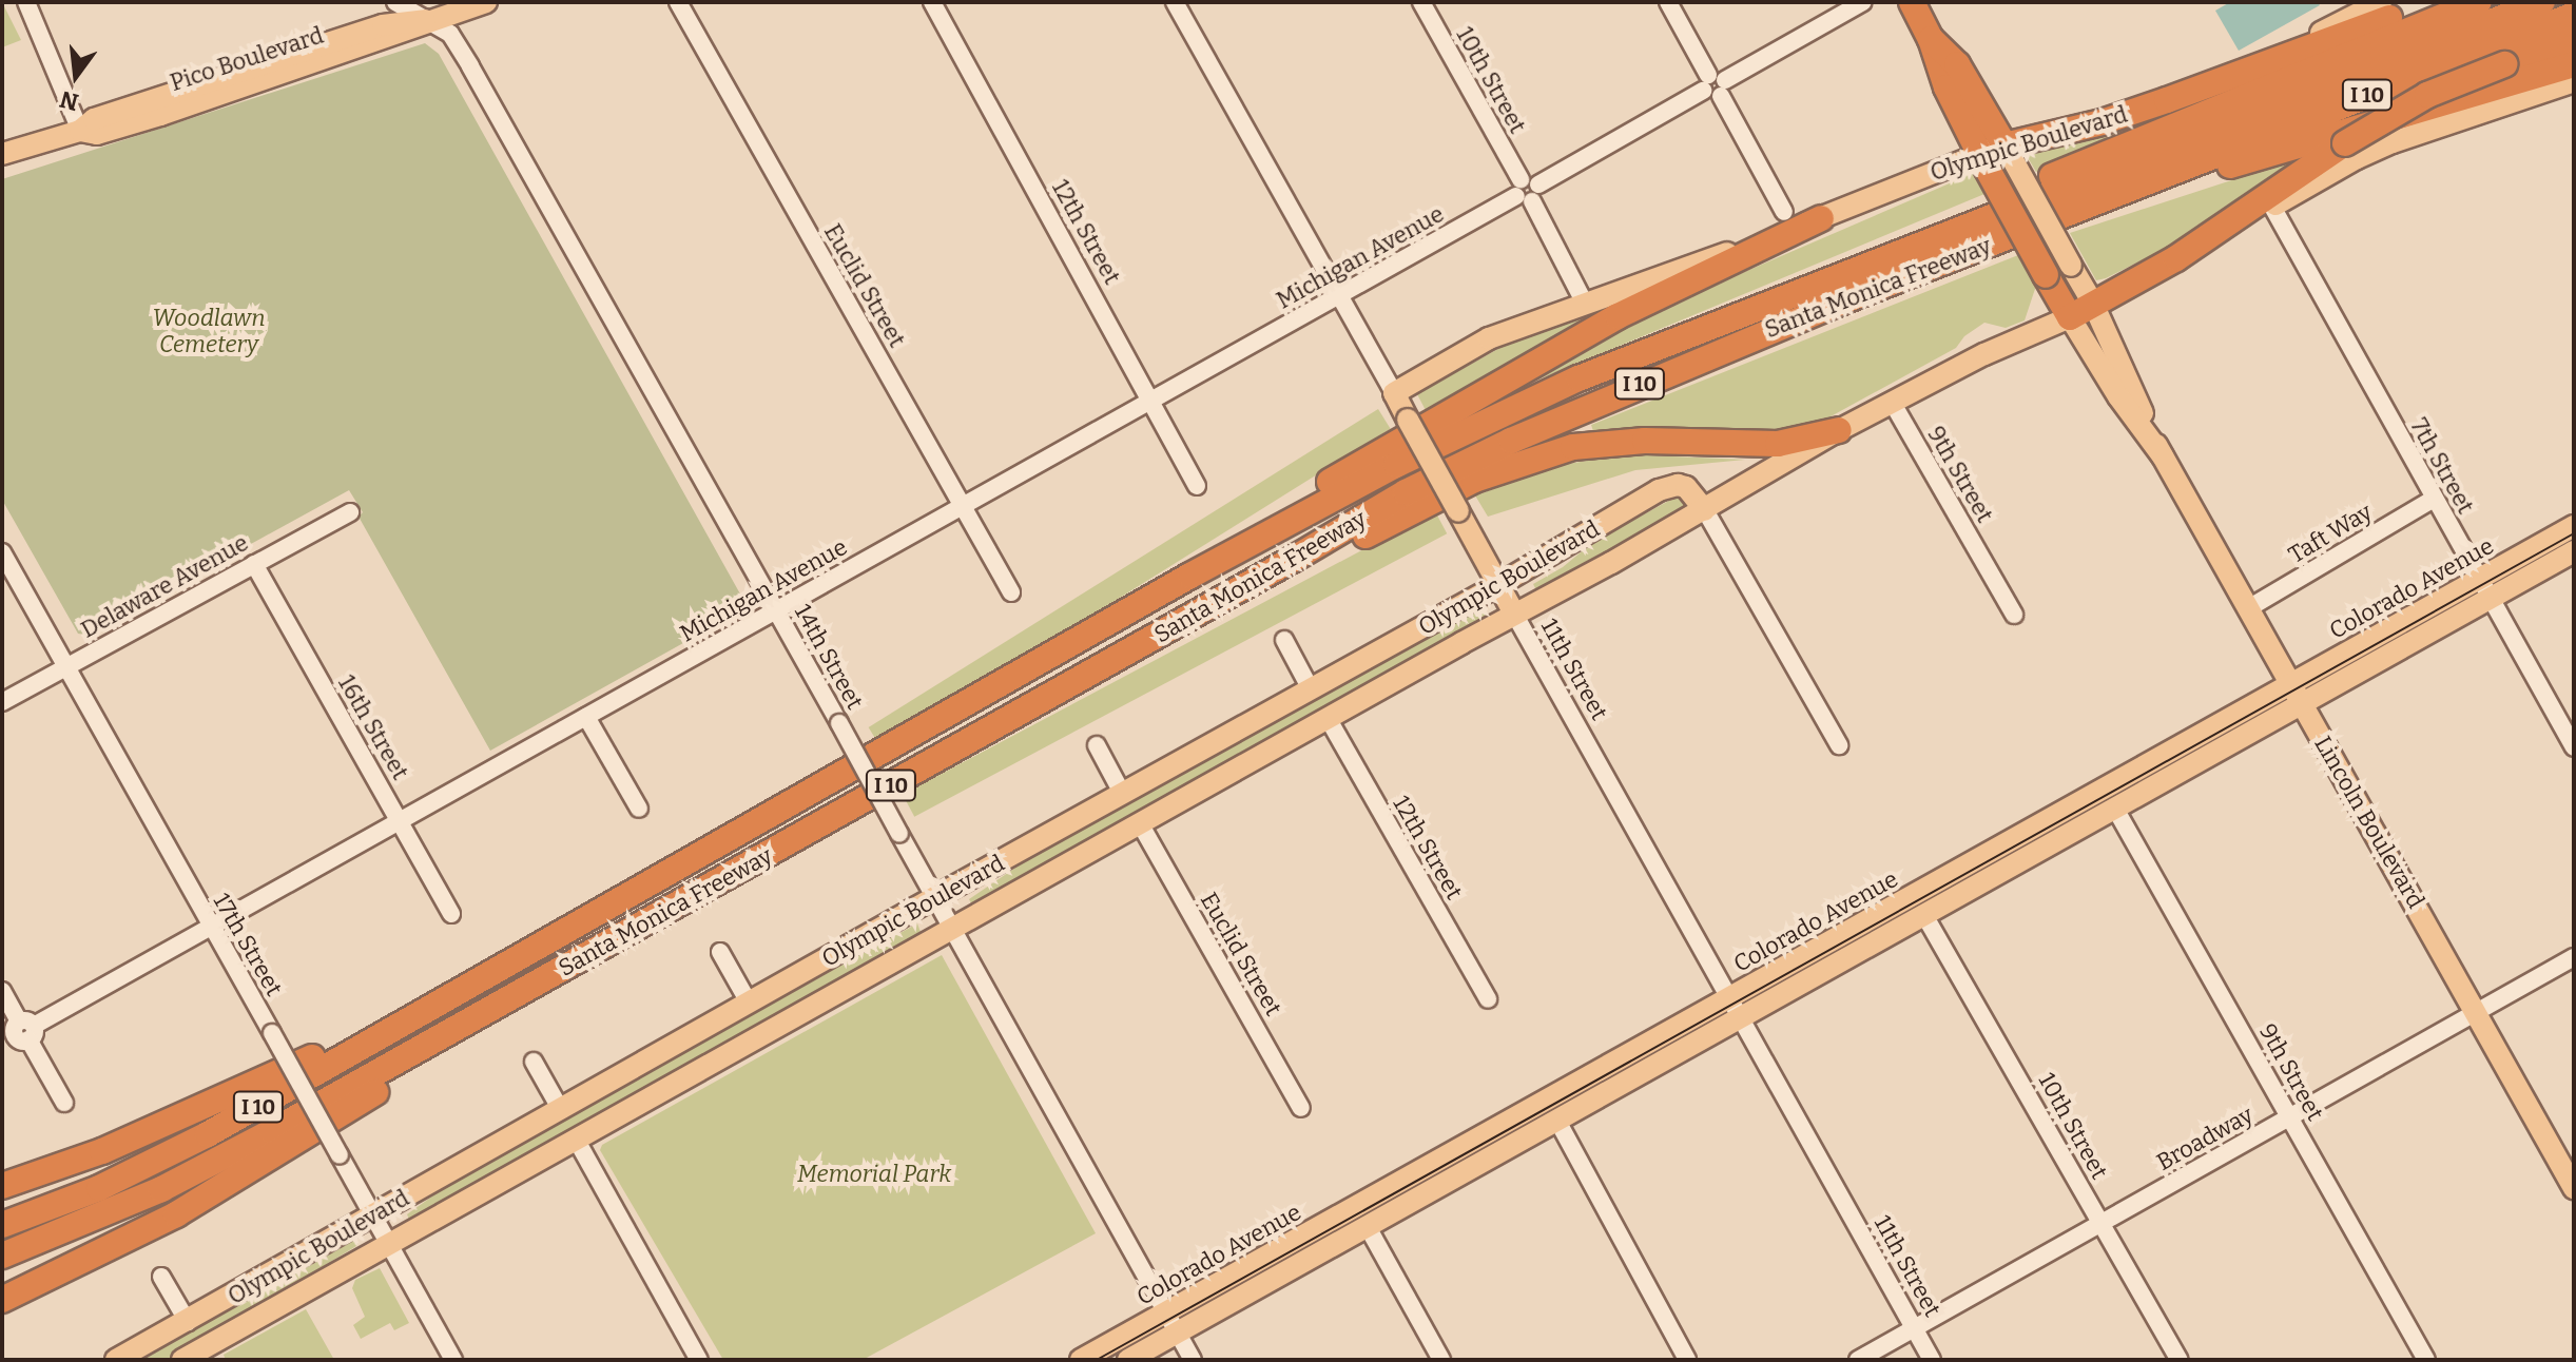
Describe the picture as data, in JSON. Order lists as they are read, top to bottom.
{
  "streets": {
    "highway": [
      "I 10",
      "Olympic Boulevard",
      "Santa Monica Freeway",
      "Lincoln Boulevard"
    ],
    "main road": ["Pico Boulevard", "Colorado Avenue", "11th Street"],
    "street": [
      "10th Street",
      "12th Street",
      "Michigan Avenue",
      "Euclid Street",
      "7th Street",
      "9th Street",
      "Taft Way",
      "Delaware Avenue",
      "14th Street",
      "16th Street",
      "17th Street",
      "Broadway"
    ]
  },
  "crossings": [
    ["Pico Boulevard", "14th Street"],
    ["10th Street", "Olympic Boulevard"],
    ["10th Street", "Michigan Avenue"],
    ["10th Street", "Colorado Avenue"],
    ["10th Street", "Broadway"],
    ["Olympic Boulevard", "12th Street"],
    ["Olympic Boulevard", "Euclid Street"],
    ["Olympic Boulevard", "7th Street"],
    ["Olympic Boulevard", "9th Street"],
    ["Olympic Boulevard", "14th Street"],
    ["Olympic Boulevard", "11th Street"],
    ["Olympic Boulevard", "Lincoln Boulevard"],
    ["Olympic Boulevard", "17th Street"],
    ["12th Street", "Michigan Avenue"],
    ["Michigan Avenue", "Euclid Street"],
    ["Michigan Avenue", "14th Street"],
    ["Michigan Avenue", "11th Street"],
    ["Michigan Avenue", "16th Street"],
    ["Michigan Avenue", "17th Street"],
    ["7th Street", "Taft Way"],
    ["7th Street", "Colorado Avenue"],
    ["9th Street", "Colorado Avenue"],
    ["9th Street", "Broadway"],
    ["Taft Way", "Lincoln Boulevard"],
    ["Delaware Avenue", "16th Street"],
    ["Delaware Avenue", "17th Street"],
    ["Colorado Avenue", "14th Street"],
    ["Colorado Avenue", "11th Street"],
    ["Colorado Avenue", "Lincoln Boulevard"],
    ["11th Street", "Broadway"],
    ["Lincoln Boulevard", "Broadway"]
  ],
  "parks": ["Woodlawn Cemetery", "Memorial Park"],
  "north": "bottom"
}
